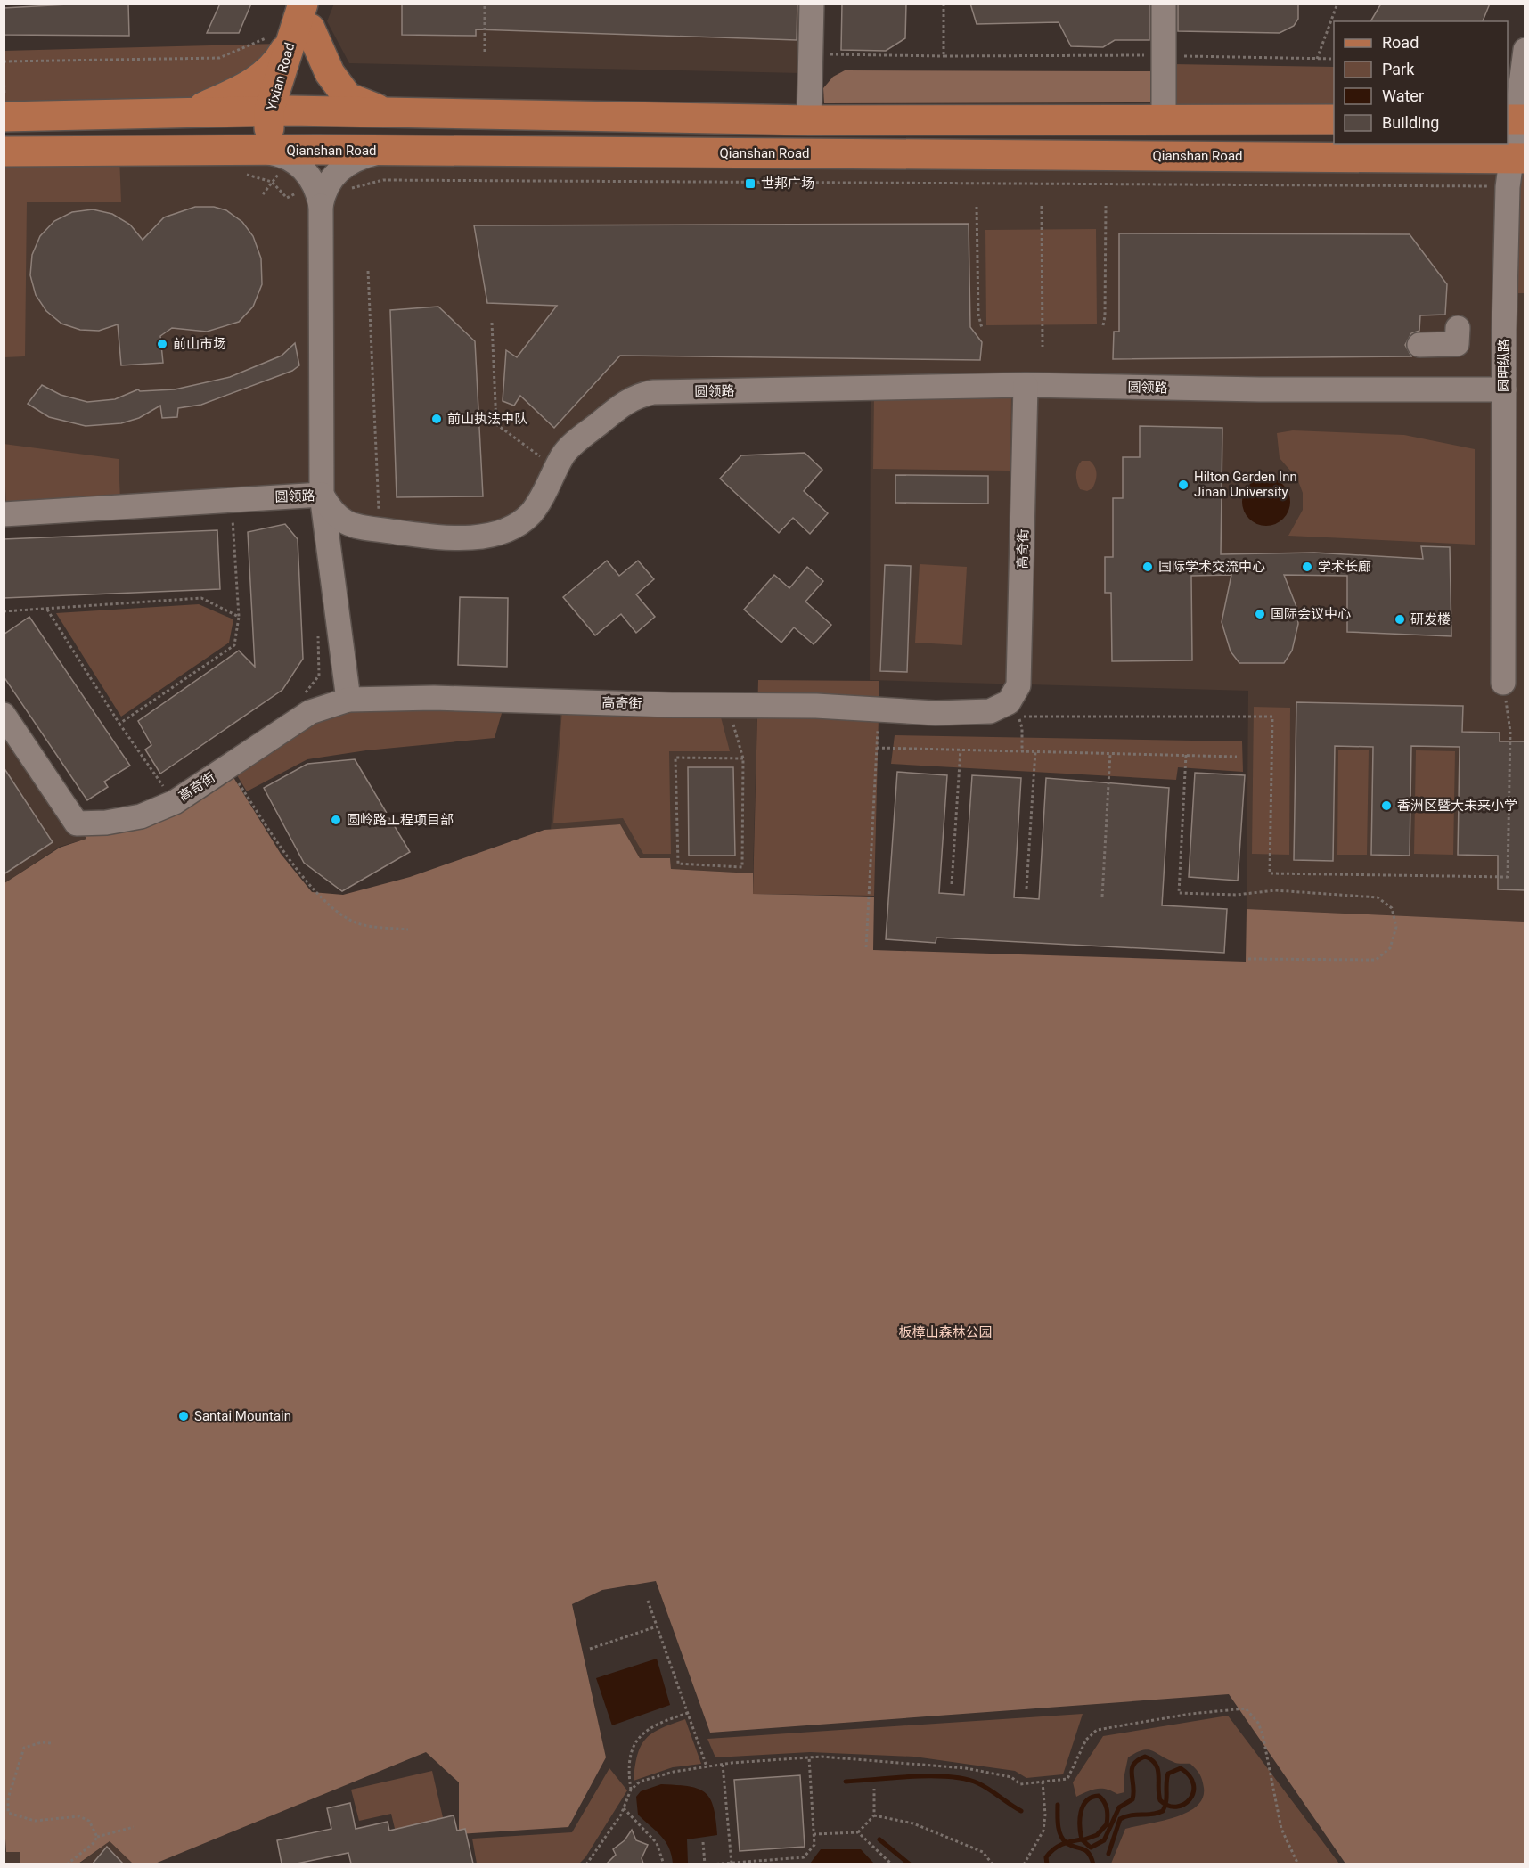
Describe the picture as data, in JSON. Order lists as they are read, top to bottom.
{
  "streets": {
    "main road": ["Yixian Road", "Qianshan Road"],
    "lane": ["圆明纵路", "圆领路", "高奇街"]
  },
  "crossings": [
    ["Yixian Road", "Qianshan Road"],
    ["Qianshan Road", "圆明纵路"],
    ["圆明纵路", "圆领路"],
    ["圆领路", "高奇街"]
  ],
  "parks": ["板樟山森林公园"],
  "places": {
    "transit": ["世邦广场"],
    "other": [
      "前山市场",
      "前山执法中队",
      "Hilton Garden Inn Jinan University",
      "国际学术交流中心",
      "学术长廊",
      "国际会议中心",
      "研发楼",
      "香洲区暨大未来小学",
      "圆岭路工程项目部",
      "Santai Mountain"
    ]
  },
  "legend": [
    "Road",
    "Park",
    "Water",
    "Building"
  ]
}
